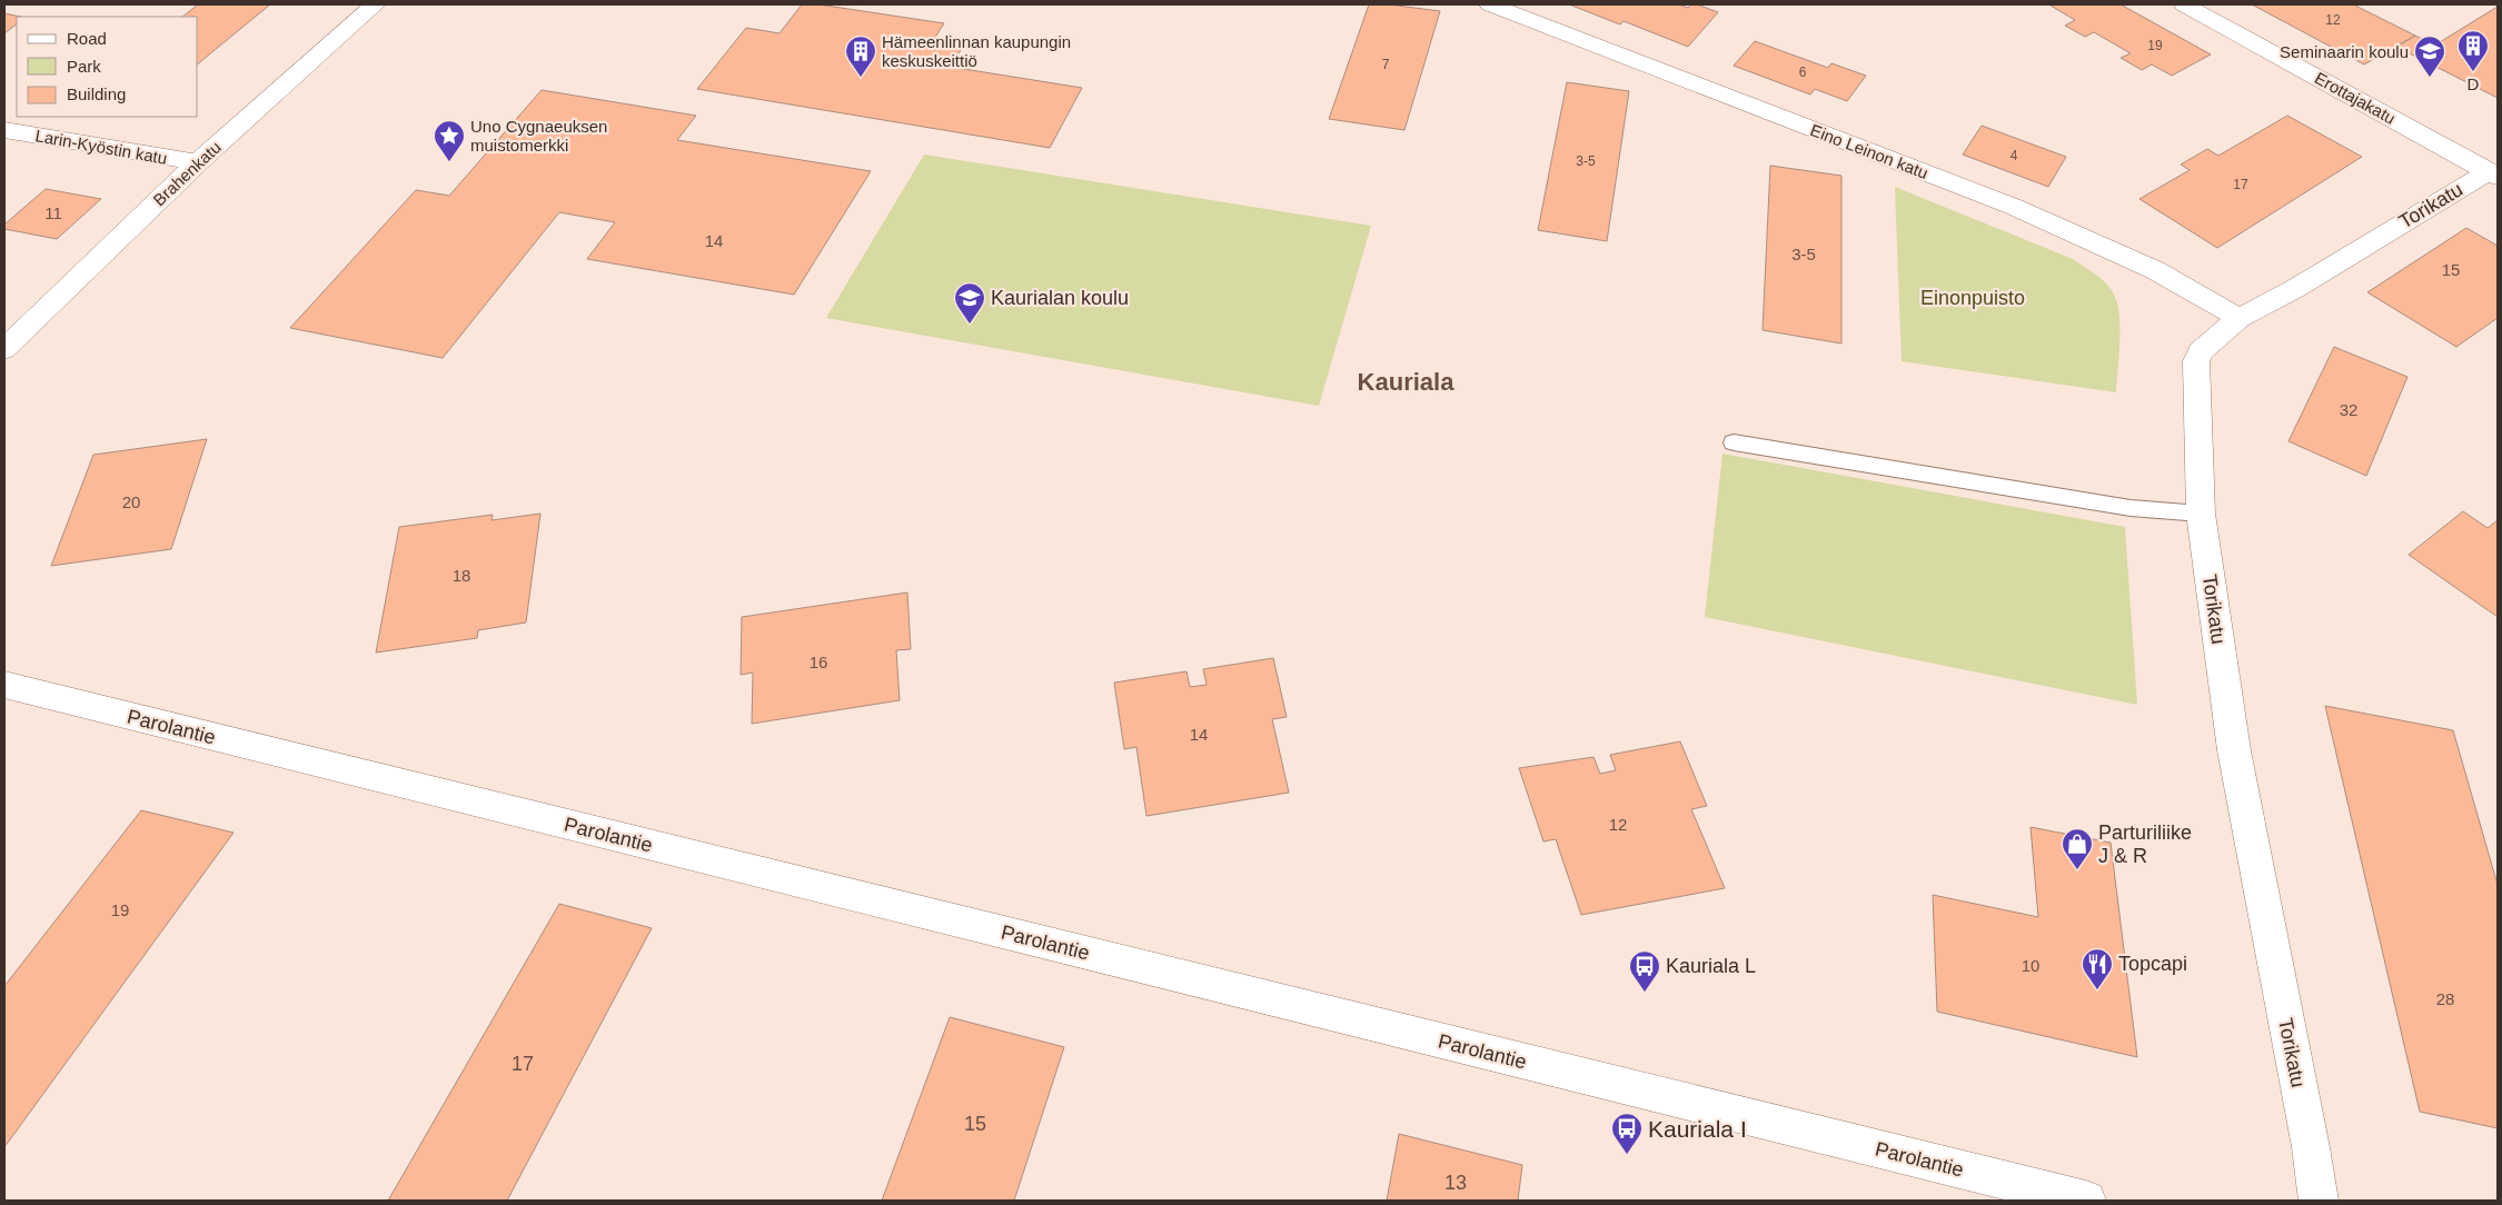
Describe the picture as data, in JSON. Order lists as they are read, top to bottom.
{
  "streets": {
    "street": [
      "Erottajakatu",
      "Larin-Kyöstin katu",
      "Eino Leinon katu",
      "Brahenkatu",
      "Torikatu",
      "Parolantie"
    ]
  },
  "crossings": [
    ["Erottajakatu", "Torikatu"],
    ["Larin-Kyöstin katu", "Brahenkatu"],
    ["Eino Leinon katu", "Torikatu"]
  ],
  "districts": ["Kauriala"],
  "parks": ["Einonpuisto"],
  "places": {
    "building": ["D", "Hämeenlinnan kaupungin keskuskeittiö"],
    "school or university": ["Seminaarin koulu", "Kaurialan koulu"],
    "place": ["Uno Cygnaeuksen muistomerkki"],
    "shop": ["Parturiliike J & R"],
    "restaurant": ["Topcapi"],
    "bus stop": ["Kauriala L", "Kauriala I"]
  },
  "house_numbers": [
    "12",
    "19",
    "7",
    "6",
    "4",
    "3-5",
    "17",
    "11",
    "14",
    "3-5",
    "15",
    "32",
    "20",
    "18",
    "16",
    "14",
    "12",
    "19",
    "10",
    "28",
    "17",
    "15",
    "13"
  ],
  "legend": ["Road", "Park", "Building"]
}
